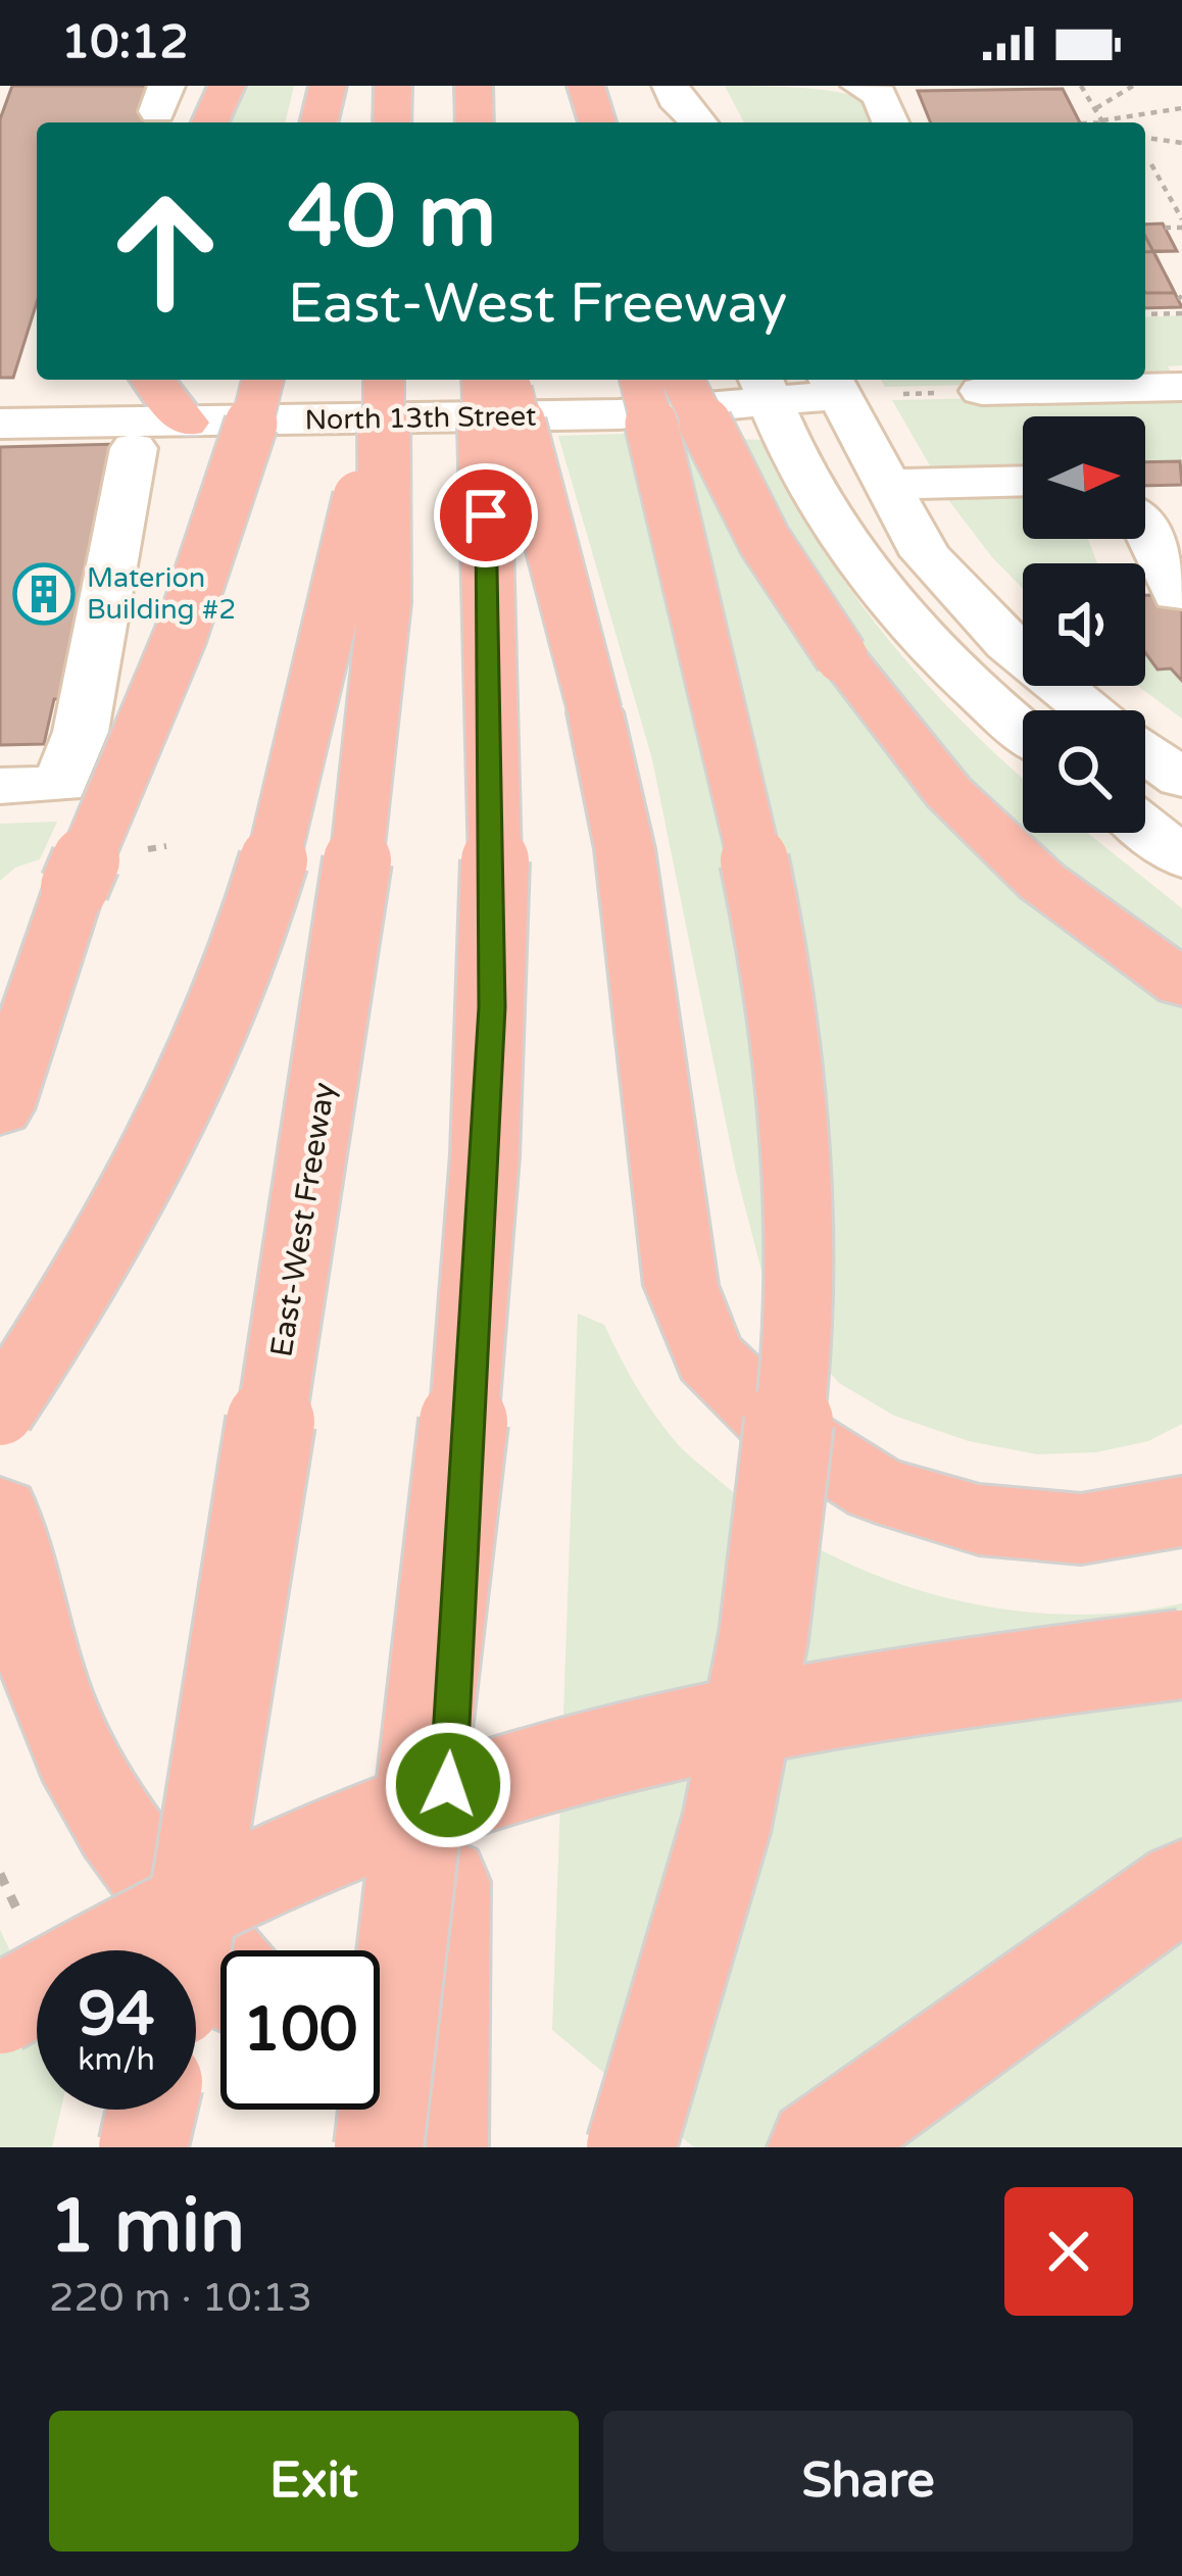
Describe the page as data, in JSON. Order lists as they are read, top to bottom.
{
  "streets": {
    "highway": ["East-West Freeway"],
    "street": ["North 13th Street"]
  },
  "places": {
    "building": ["Materion Building #2"]
  },
  "north": "right",
  "page": {
    "status": "10:12",
    "turn": ["40 m", "East-West Freeway"],
    "speed": "94 km/h",
    "limit": "100",
    "heading": ["1 min", "220 m · 10:13"],
    "buttons": ["Exit", "Share"]
  }
}
